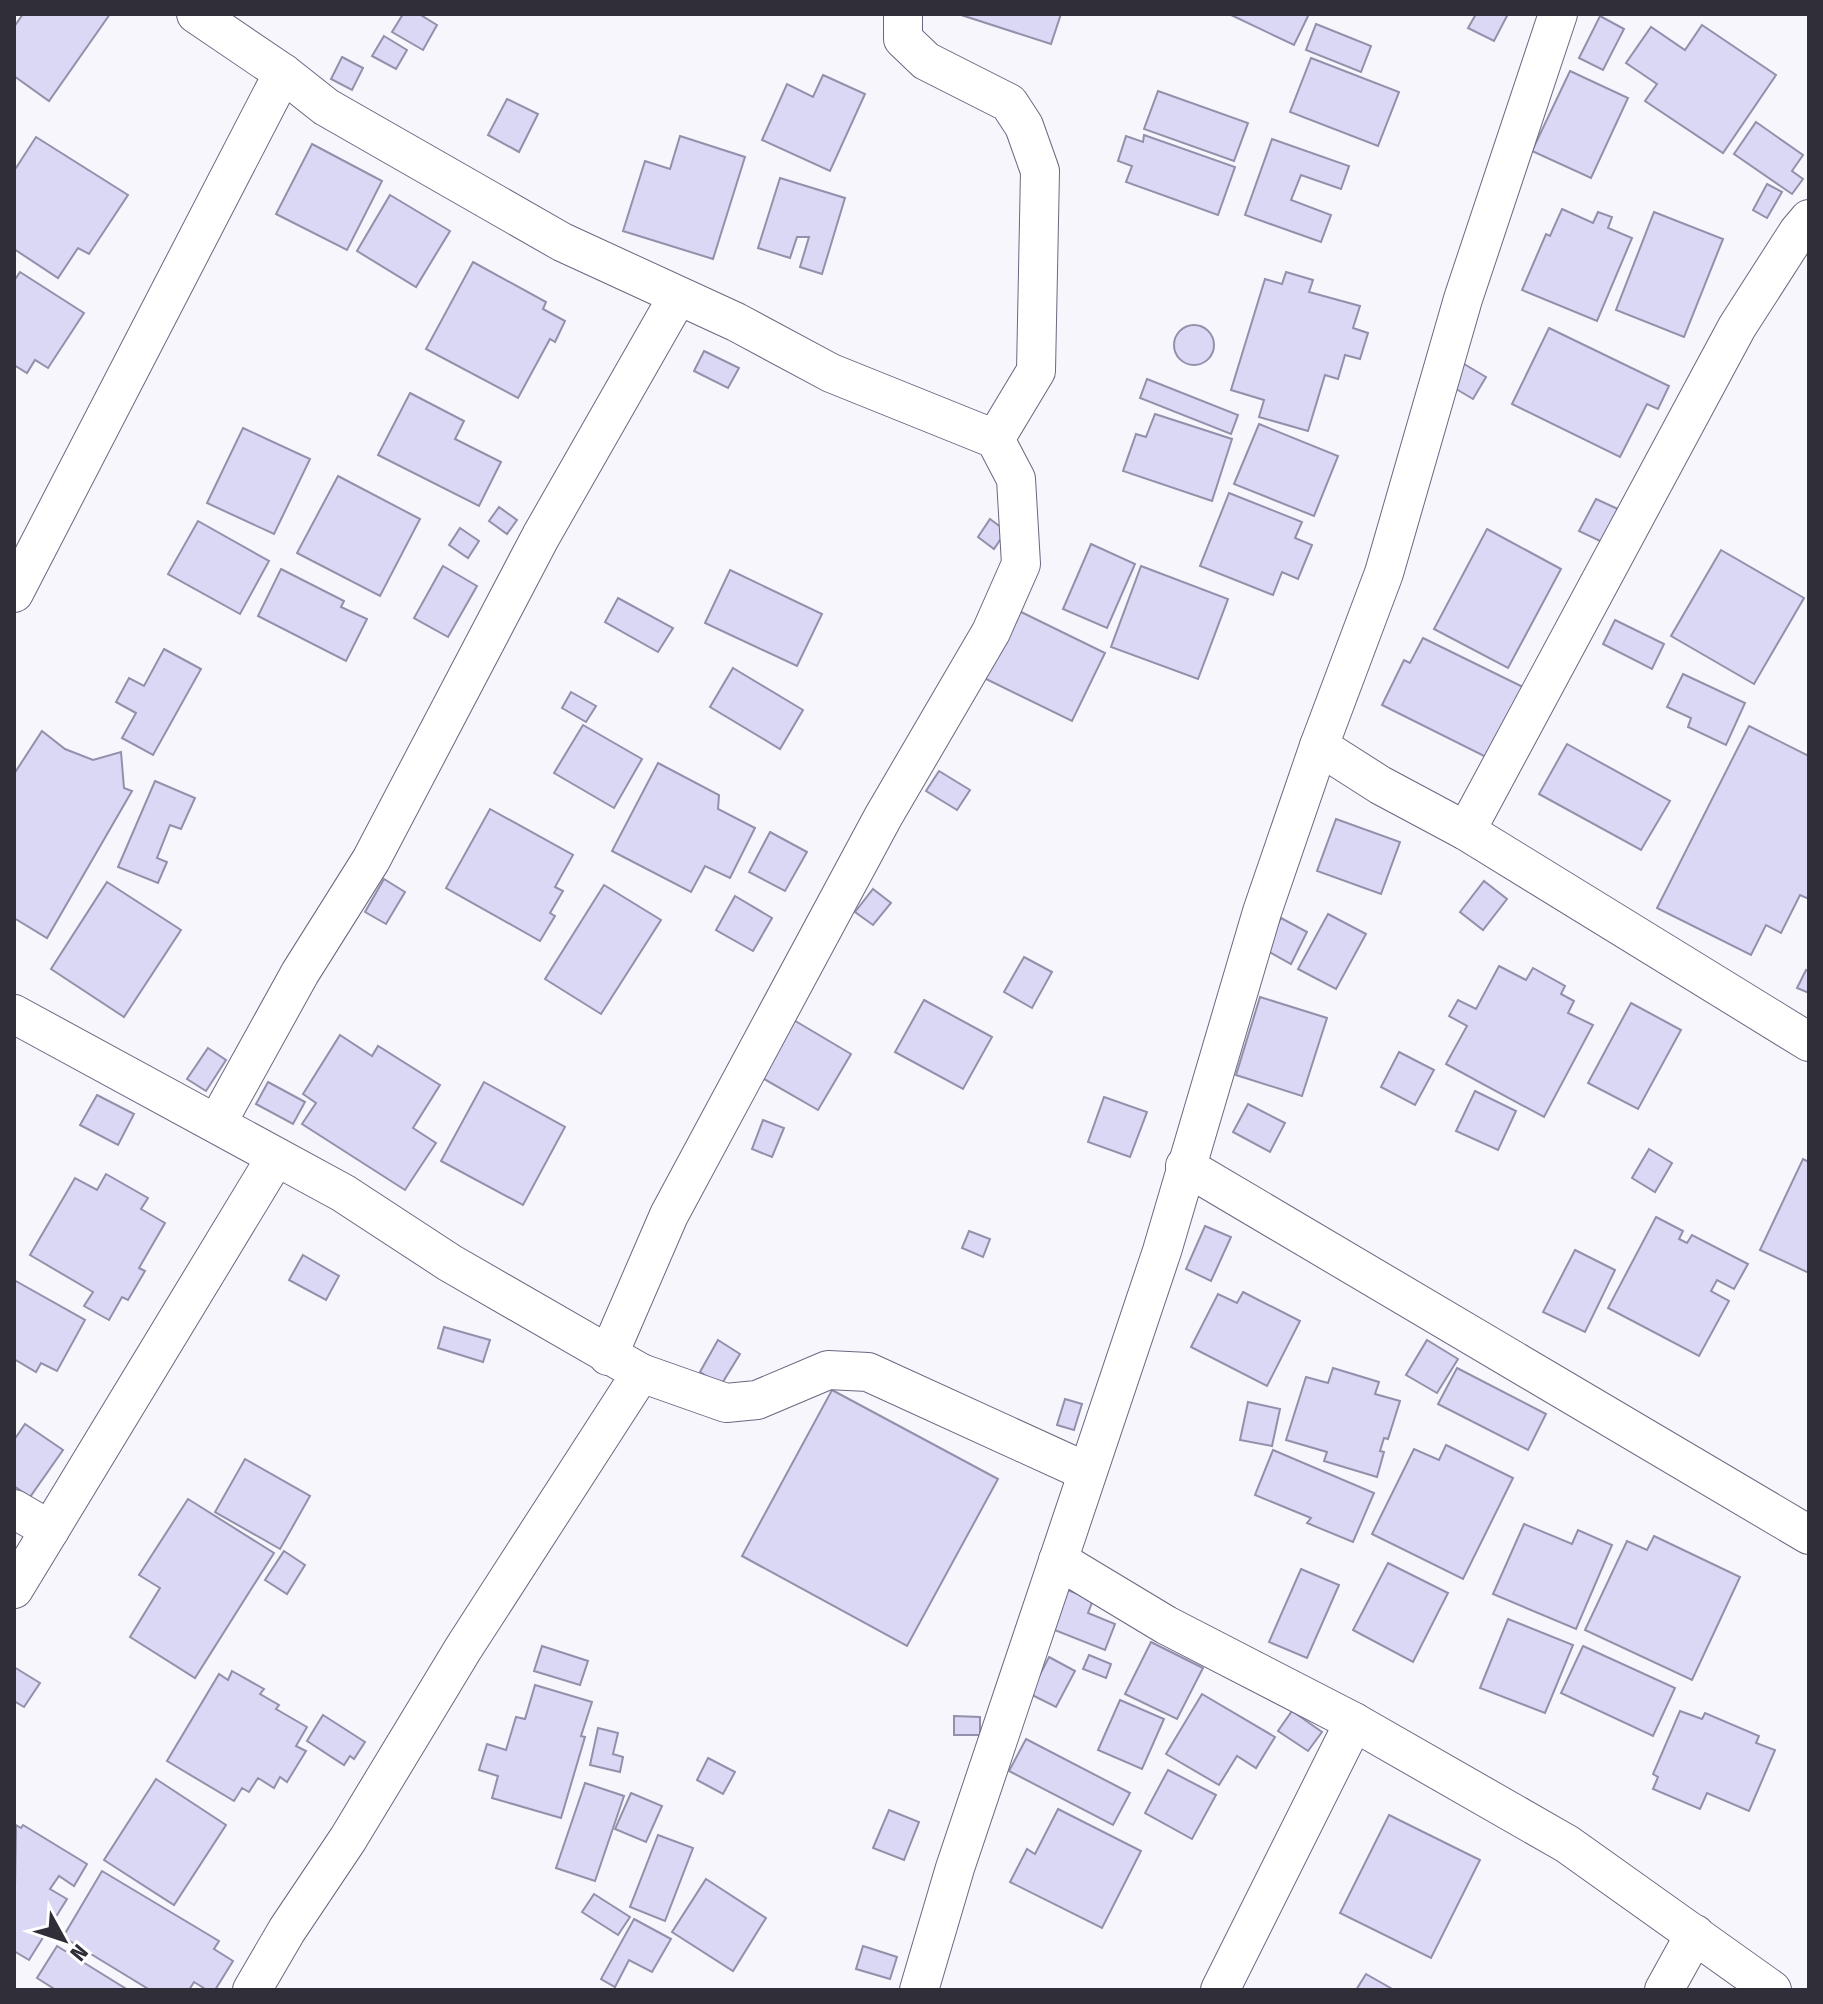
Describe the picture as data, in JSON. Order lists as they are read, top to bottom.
{
  "north": "bottom right"
}
